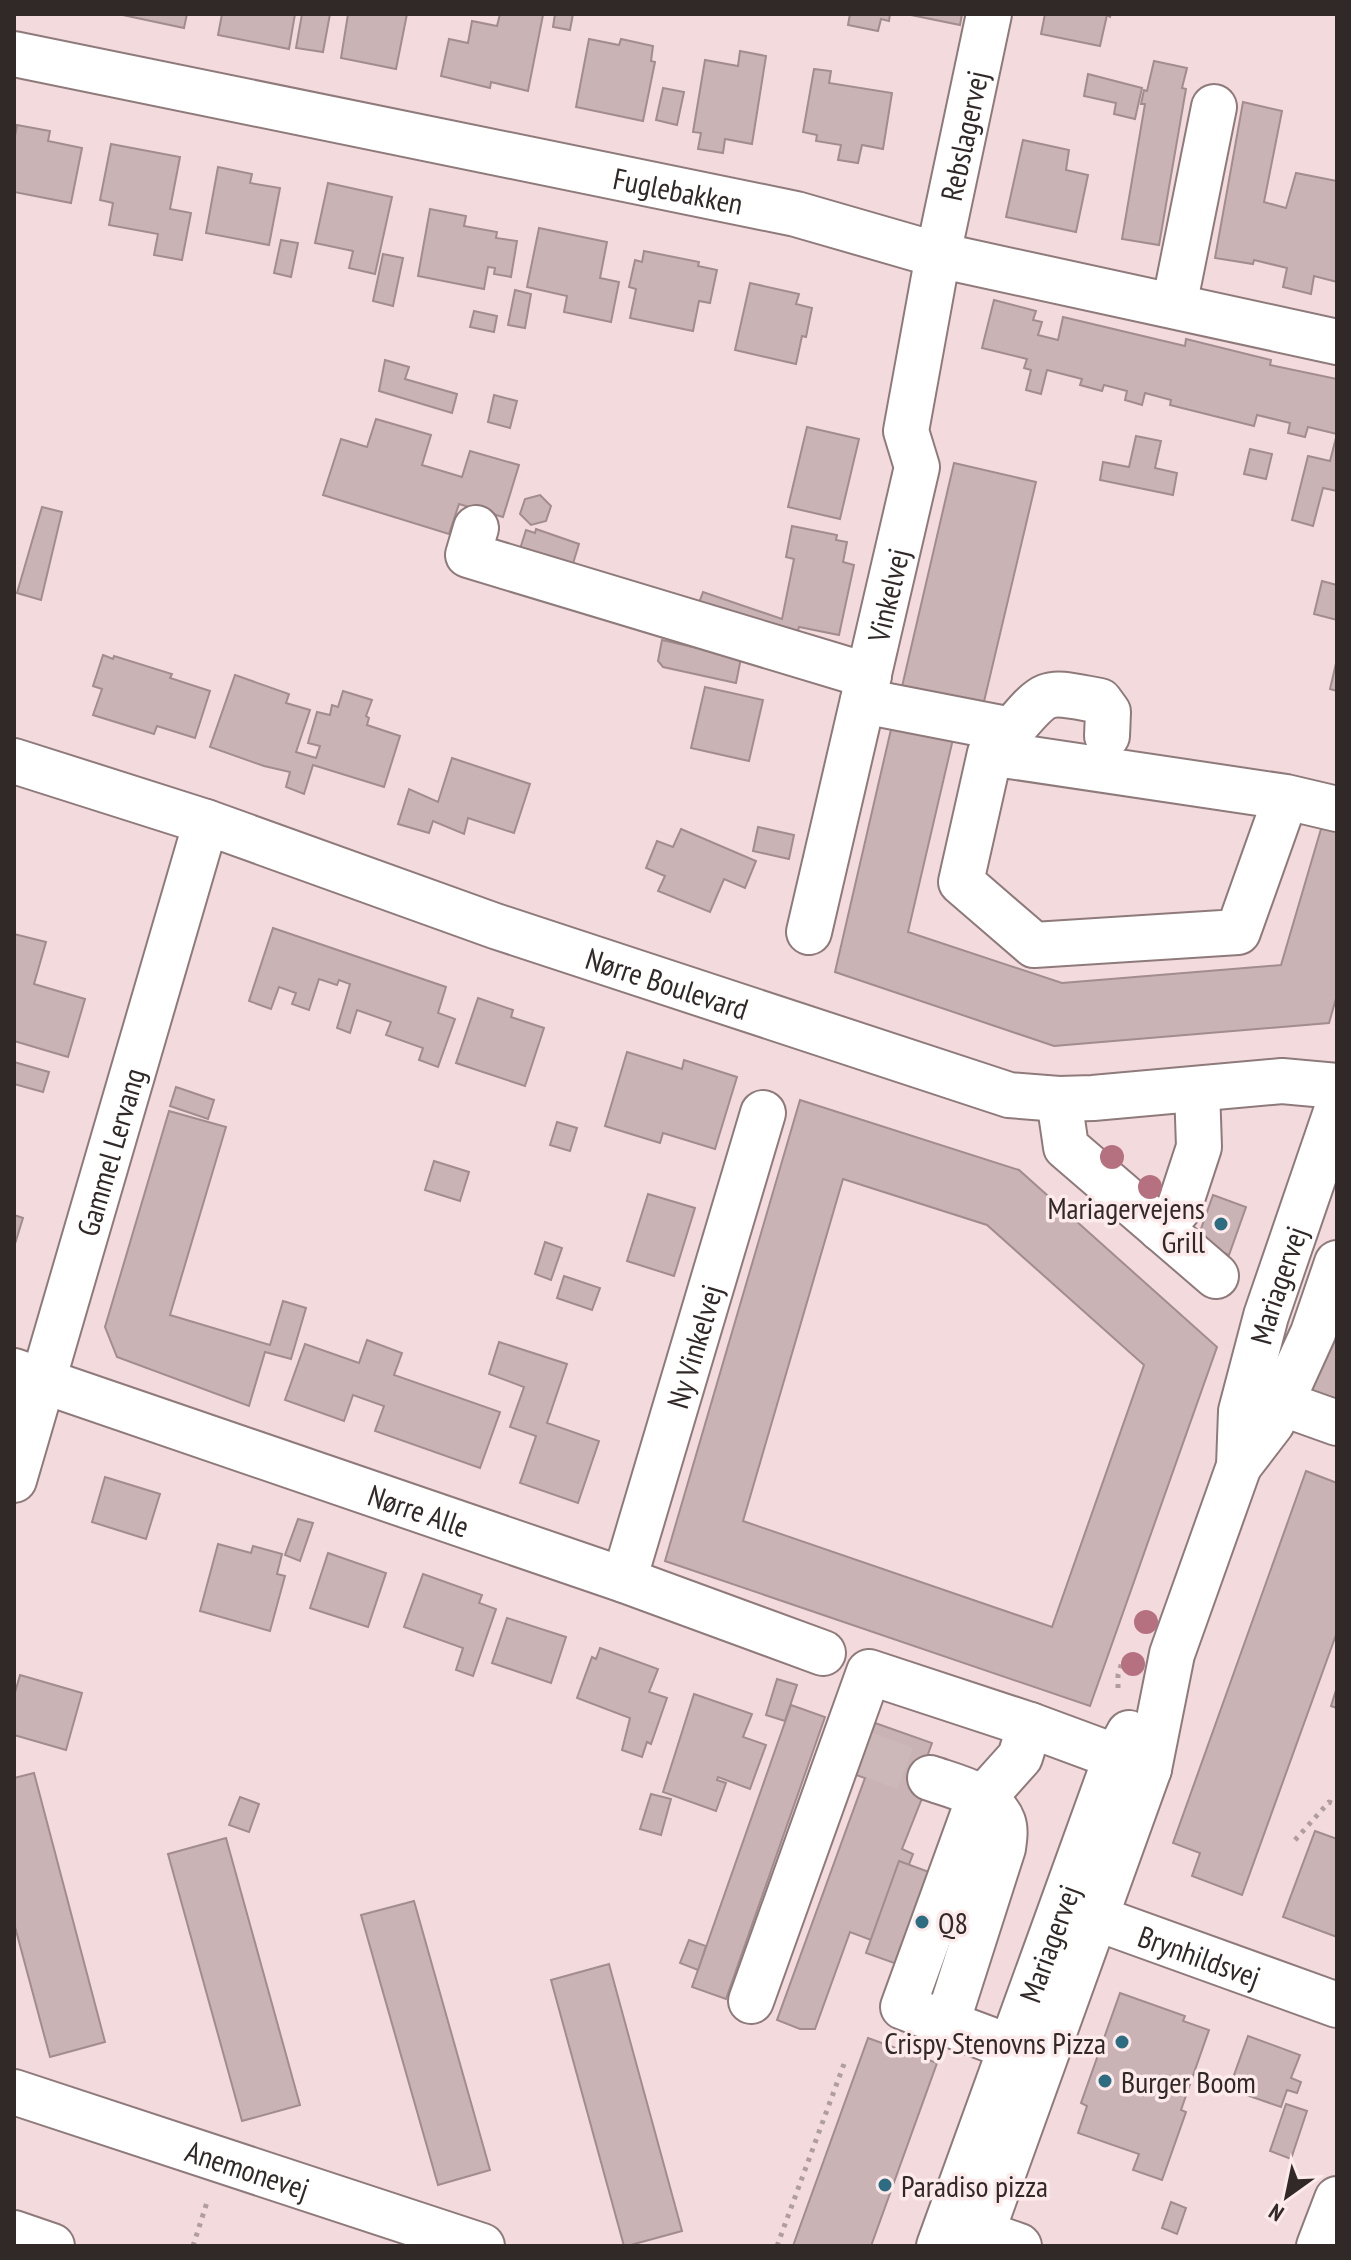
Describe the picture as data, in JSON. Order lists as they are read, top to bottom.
{
  "streets": {
    "street": [
      "Rebslagervej",
      "Fuglebakken",
      "Vinkelvej",
      "Nørre Boulevard",
      "Gammel Lervang",
      "Mariagervej",
      "Ny Vinkelvej",
      "Nørre Alle",
      "Brynhildsvej",
      "Anemonevej"
    ]
  },
  "crossings": [
    ["Rebslagervej", "Fuglebakken"],
    ["Rebslagervej", "Vinkelvej"],
    ["Fuglebakken", "Vinkelvej"],
    ["Nørre Boulevard", "Gammel Lervang"],
    ["Gammel Lervang", "Nørre Alle"],
    ["Mariagervej", "Brynhildsvej"],
    ["Ny Vinkelvej", "Nørre Alle"]
  ],
  "places": [
    "Mariagervejens Grill",
    "Q8",
    "Crispy Stenovns Pizza",
    "Burger Boom",
    "Paradiso pizza"
  ],
  "north": "bottom left"
}
